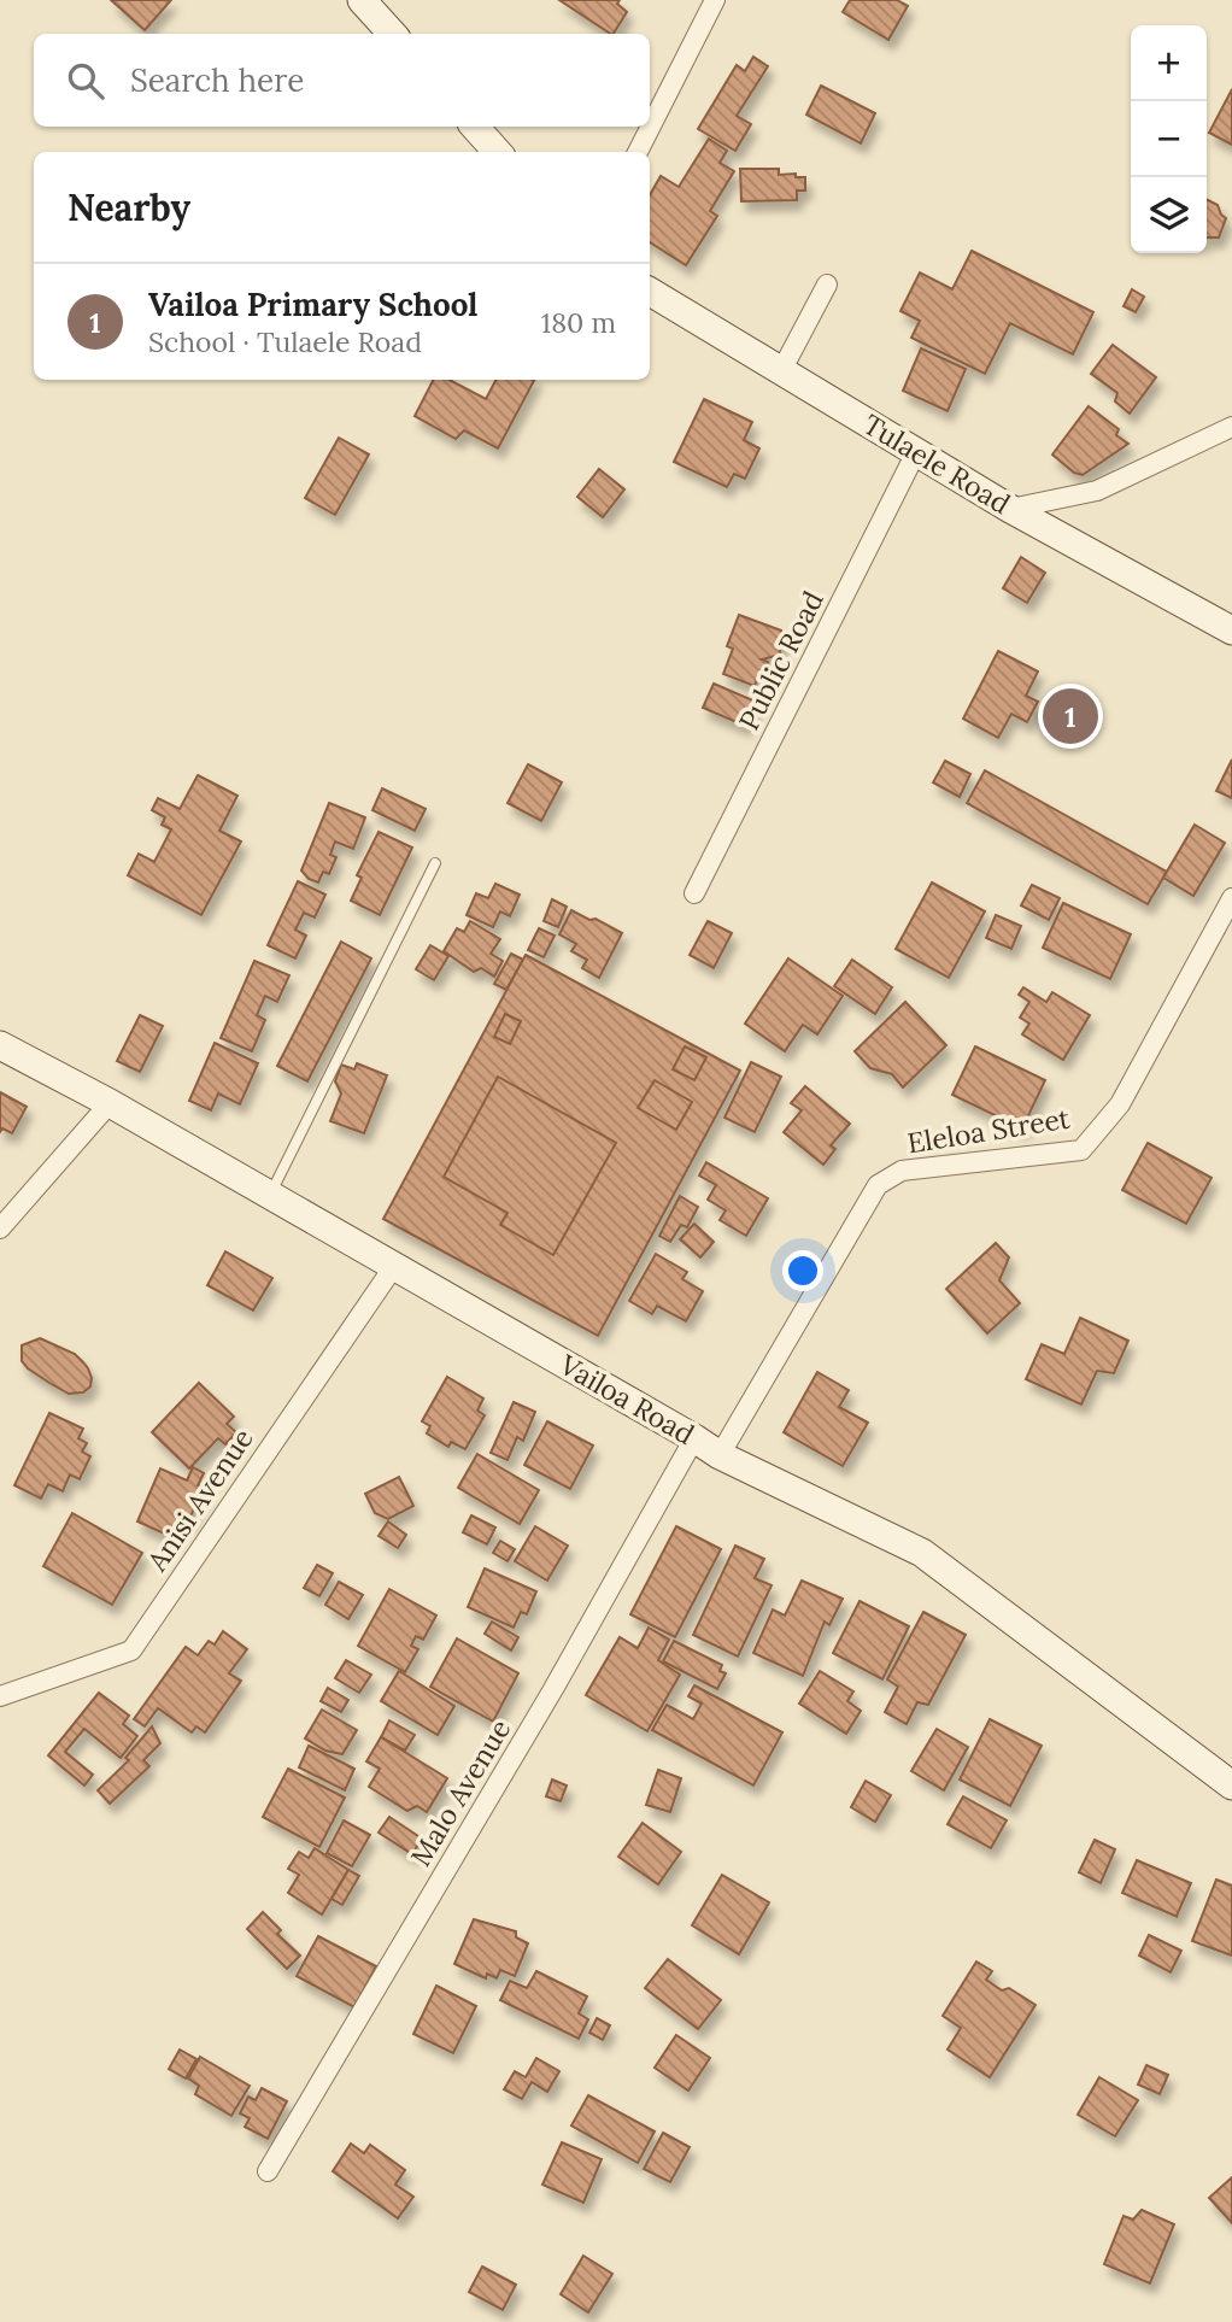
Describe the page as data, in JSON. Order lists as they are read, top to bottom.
{
  "streets": {
    "main road": ["Tulaele Road", "Vailoa Road"],
    "street": [
      "Public Road",
      "Eleloa Street",
      "Anisi Avenue",
      "Malo Avenue"
    ]
  },
  "crossings": [
    ["Tulaele Road", "Public Road"],
    ["Eleloa Street", "Vailoa Road"],
    ["Vailoa Road", "Anisi Avenue"],
    ["Vailoa Road", "Malo Avenue"]
  ],
  "page": {
    "map_buttons": ["+", "−"],
    "search": "Search here",
    "heading": "Nearby",
    "list": [
      {
        "mark": "1",
        "name": "Vailoa Primary School",
        "note": "School · Tulaele Road",
        "value": "180 m"
      }
    ],
    "pins": "1"
  }
}
